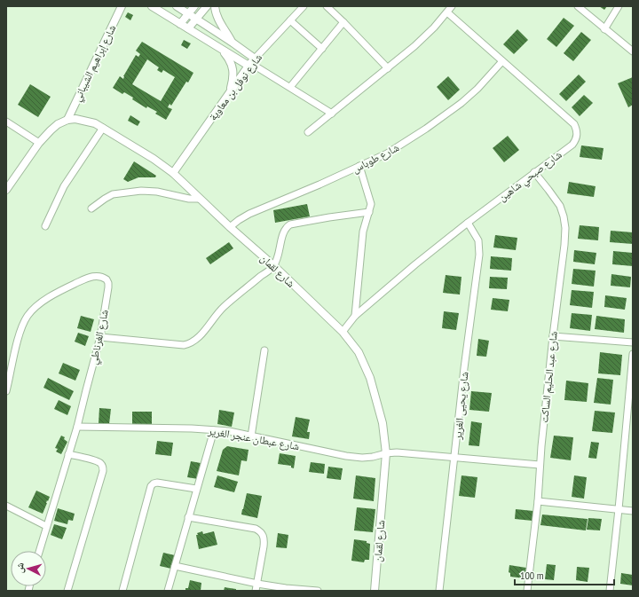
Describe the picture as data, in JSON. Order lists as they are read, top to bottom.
{
  "streets": {
    "street": [
      "شارع إبراهيم الشيباني",
      "شارع نوفل بن معاوية",
      "شارع طوباس",
      "شارع صبحي شاهين",
      "شارع لقمان",
      "شارع الغرناطي",
      "شارع عبد الحليم الساكت",
      "شارع يحيى الغرير",
      "شارع عبطان عنجر الغرير"
    ]
  },
  "crossings": [
    ["شارع إبراهيم الشيباني", "شارع لقمان"],
    ["شارع نوفل بن معاوية", "شارع لقمان"],
    ["شارع طوباس", "شارع صبحي شاهين"],
    ["شارع طوباس", "شارع لقمان"],
    ["شارع صبحي شاهين", "شارع لقمان"],
    ["شارع صبحي شاهين", "شارع عبد الحليم الساكت"],
    ["شارع صبحي شاهين", "شارع يحيى الغرير"],
    ["شارع لقمان", "شارع عبطان عنجر الغرير"],
    ["شارع الغرناطي", "شارع عبطان عنجر الغرير"],
    ["شارع عبد الحليم الساكت", "شارع عبطان عنجر الغرير"],
    ["شارع يحيى الغرير", "شارع عبطان عنجر الغرير"]
  ],
  "scale_bar": "100 m",
  "north": "left"
}
